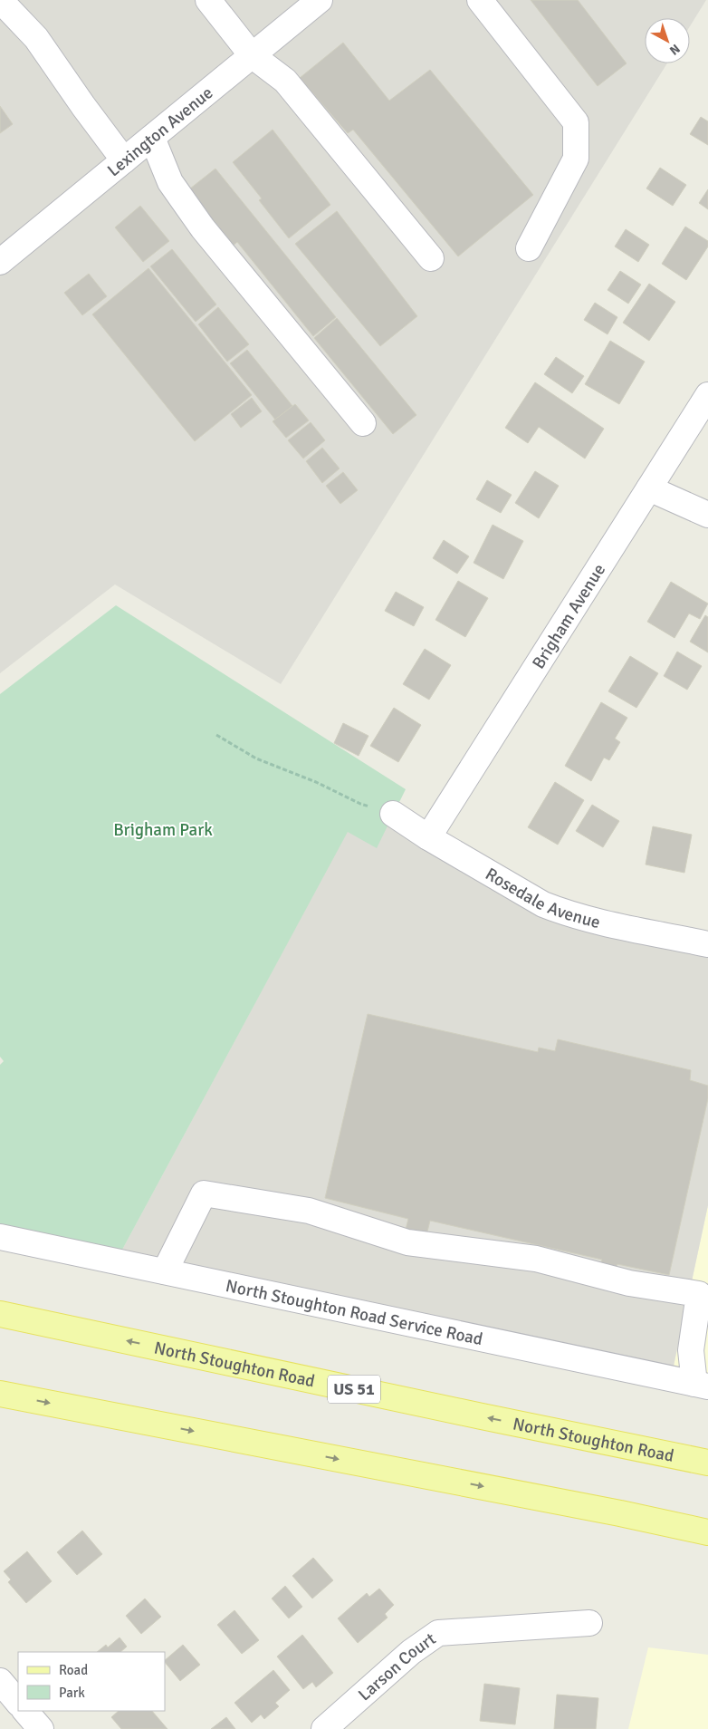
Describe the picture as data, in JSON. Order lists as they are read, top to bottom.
{
  "streets": {
    "main road": ["North Stoughton Road", "US 51"],
    "street": [
      "Lexington Avenue",
      "Brigham Avenue",
      "Rosedale Avenue",
      "North Stoughton Road Service Road",
      "Larson Court"
    ]
  },
  "crossings": [
    ["Brigham Avenue", "Rosedale Avenue"]
  ],
  "parks": ["Brigham Park"],
  "legend": ["Road", "Park"],
  "north": "bottom right"
}
